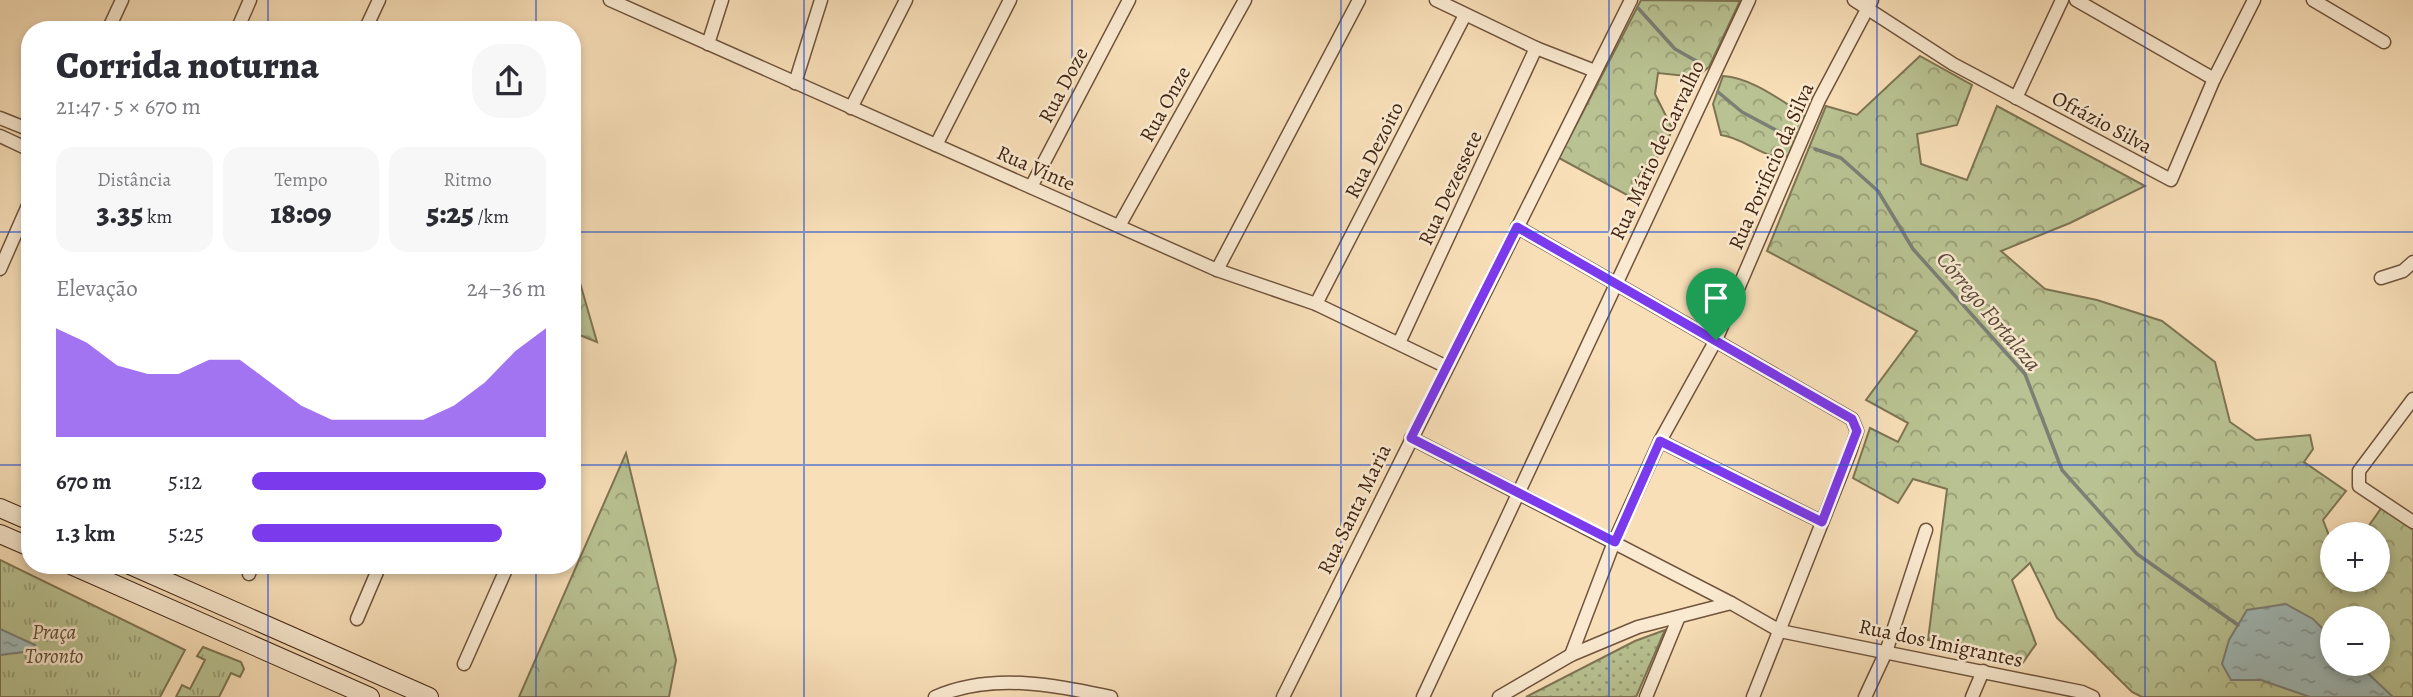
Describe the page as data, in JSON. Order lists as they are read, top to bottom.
{
  "streets": {
    "street": [
      "Rua Doze",
      "Rua Onze",
      "Ofrázio Silva",
      "Rua Dezoito",
      "Rua Mário de Carvalho",
      "Rua Porificio da Silva",
      "Rua Vinte",
      "Rua Dezessete",
      "Rua Santa Maria",
      "Rua dos Imigrantes"
    ]
  },
  "crossings": [
    ["Rua Doze", "Rua Vinte"],
    ["Rua Onze", "Rua Vinte"],
    ["Ofrázio Silva", "Rua Porificio da Silva"],
    ["Rua Dezoito", "Rua Vinte"],
    ["Rua Mário de Carvalho", "Rua dos Imigrantes"],
    ["Rua Porificio da Silva", "Rua dos Imigrantes"],
    ["Rua Vinte", "Rua Dezessete"],
    ["Rua Vinte", "Rua Santa Maria"],
    ["Rua Santa Maria", "Rua dos Imigrantes"]
  ],
  "water": ["Córrego Fortaleza"],
  "parks": ["Praça Toronto"],
  "page": {
    "heading": ["Corrida noturna", "21:47 · 5 × 670 m"],
    "stats": [
      ["Distância", "3.35 km"],
      ["Tempo", "18:09"],
      ["Ritmo", "5:25 /km"]
    ],
    "chart": ["Elevação", "24–36 m"],
    "list": [
      {
        "name": "670 m",
        "note": "5:12"
      },
      {
        "name": "1.3 km",
        "note": "5:25"
      }
    ],
    "map_buttons": ["+", "−"]
  }
}
